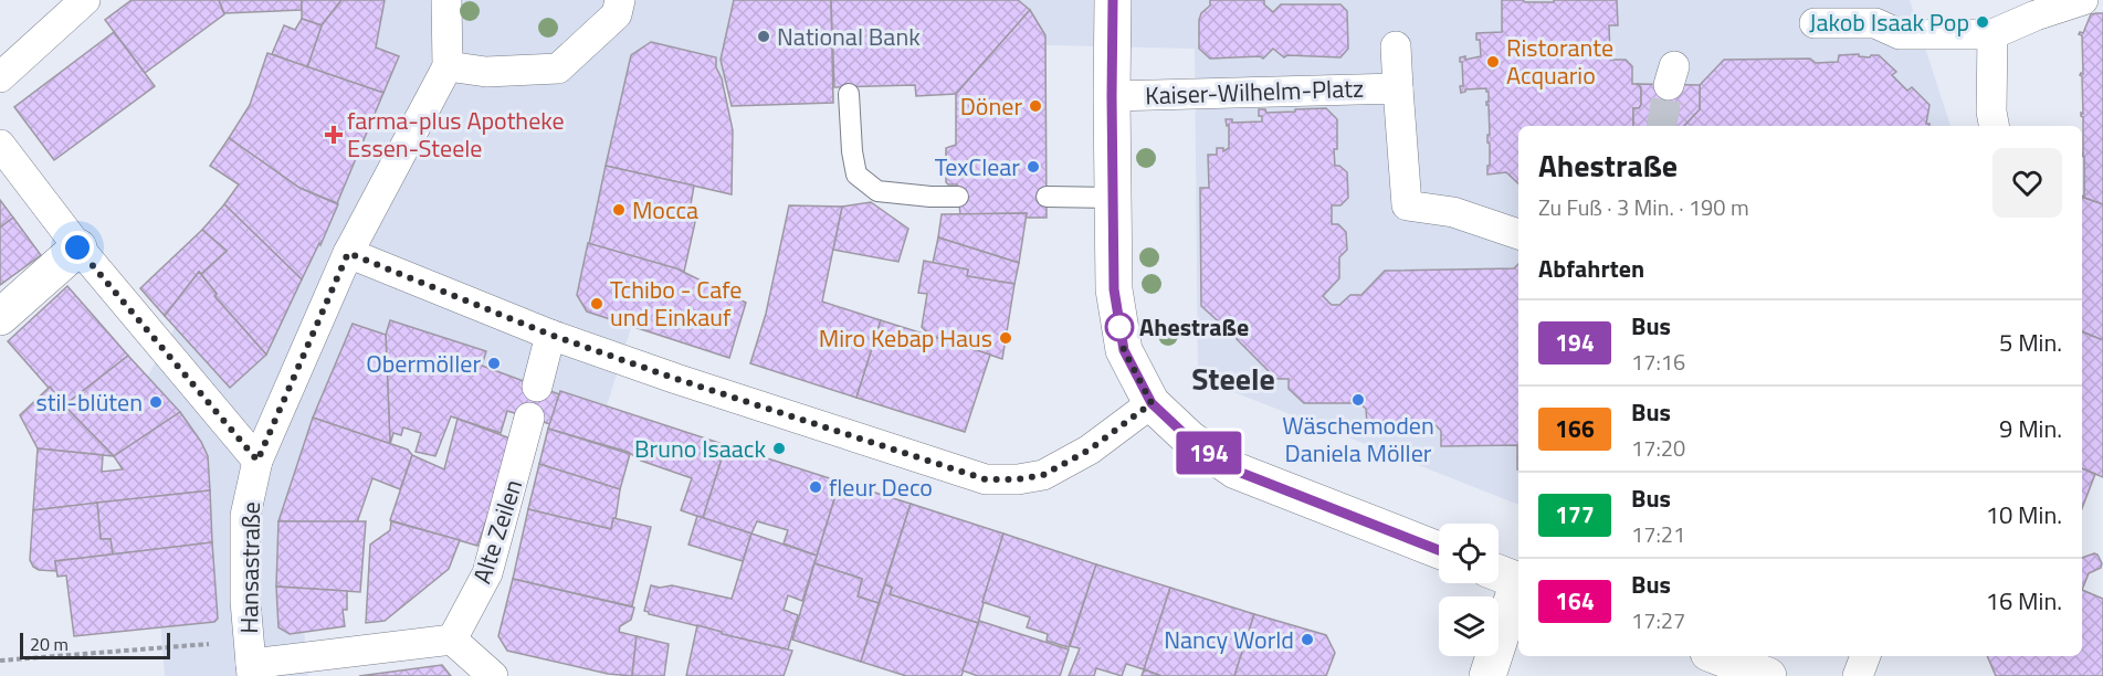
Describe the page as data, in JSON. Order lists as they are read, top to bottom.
{
  "streets": {
    "street": ["Kaiser-Wilhelm-Platz", "Alte Zeilen", "Hansastraße"]
  },
  "districts": ["Steele"],
  "places": {
    "other": [
      "Jakob Isaak Pop",
      "National Bank",
      "Ristorante Acquario",
      "Döner",
      "TexClear",
      "Mocca",
      "Tchibo - Cafe und Einkauf",
      "Ahestraße",
      "Miro Kebap Haus",
      "Obermöller",
      "Wäschemoden Daniela Möller",
      "stil-blüten",
      "Bruno Isaack",
      "fleur Deco",
      "Nancy World"
    ],
    "health": ["farma-plus Apotheke Essen-Steele"]
  },
  "lines": ["bus line 194"],
  "scale_bar": "20 m",
  "page": {
    "on_map": "194",
    "heading": [
      ["Ahestraße", "Zu Fuß · 3 Min. · 190 m"],
      "Abfahrten"
    ],
    "list": [
      {
        "mark": "194",
        "name": "Bus",
        "note": "17:16",
        "value": "5 Min."
      },
      {
        "mark": "166",
        "name": "Bus",
        "note": "17:20",
        "value": "9 Min."
      },
      {
        "mark": "177",
        "name": "Bus",
        "note": "17:21",
        "value": "10 Min."
      },
      {
        "mark": "164",
        "name": "Bus",
        "note": "17:27",
        "value": "16 Min."
      }
    ],
    "scale": "20 m"
  }
}
